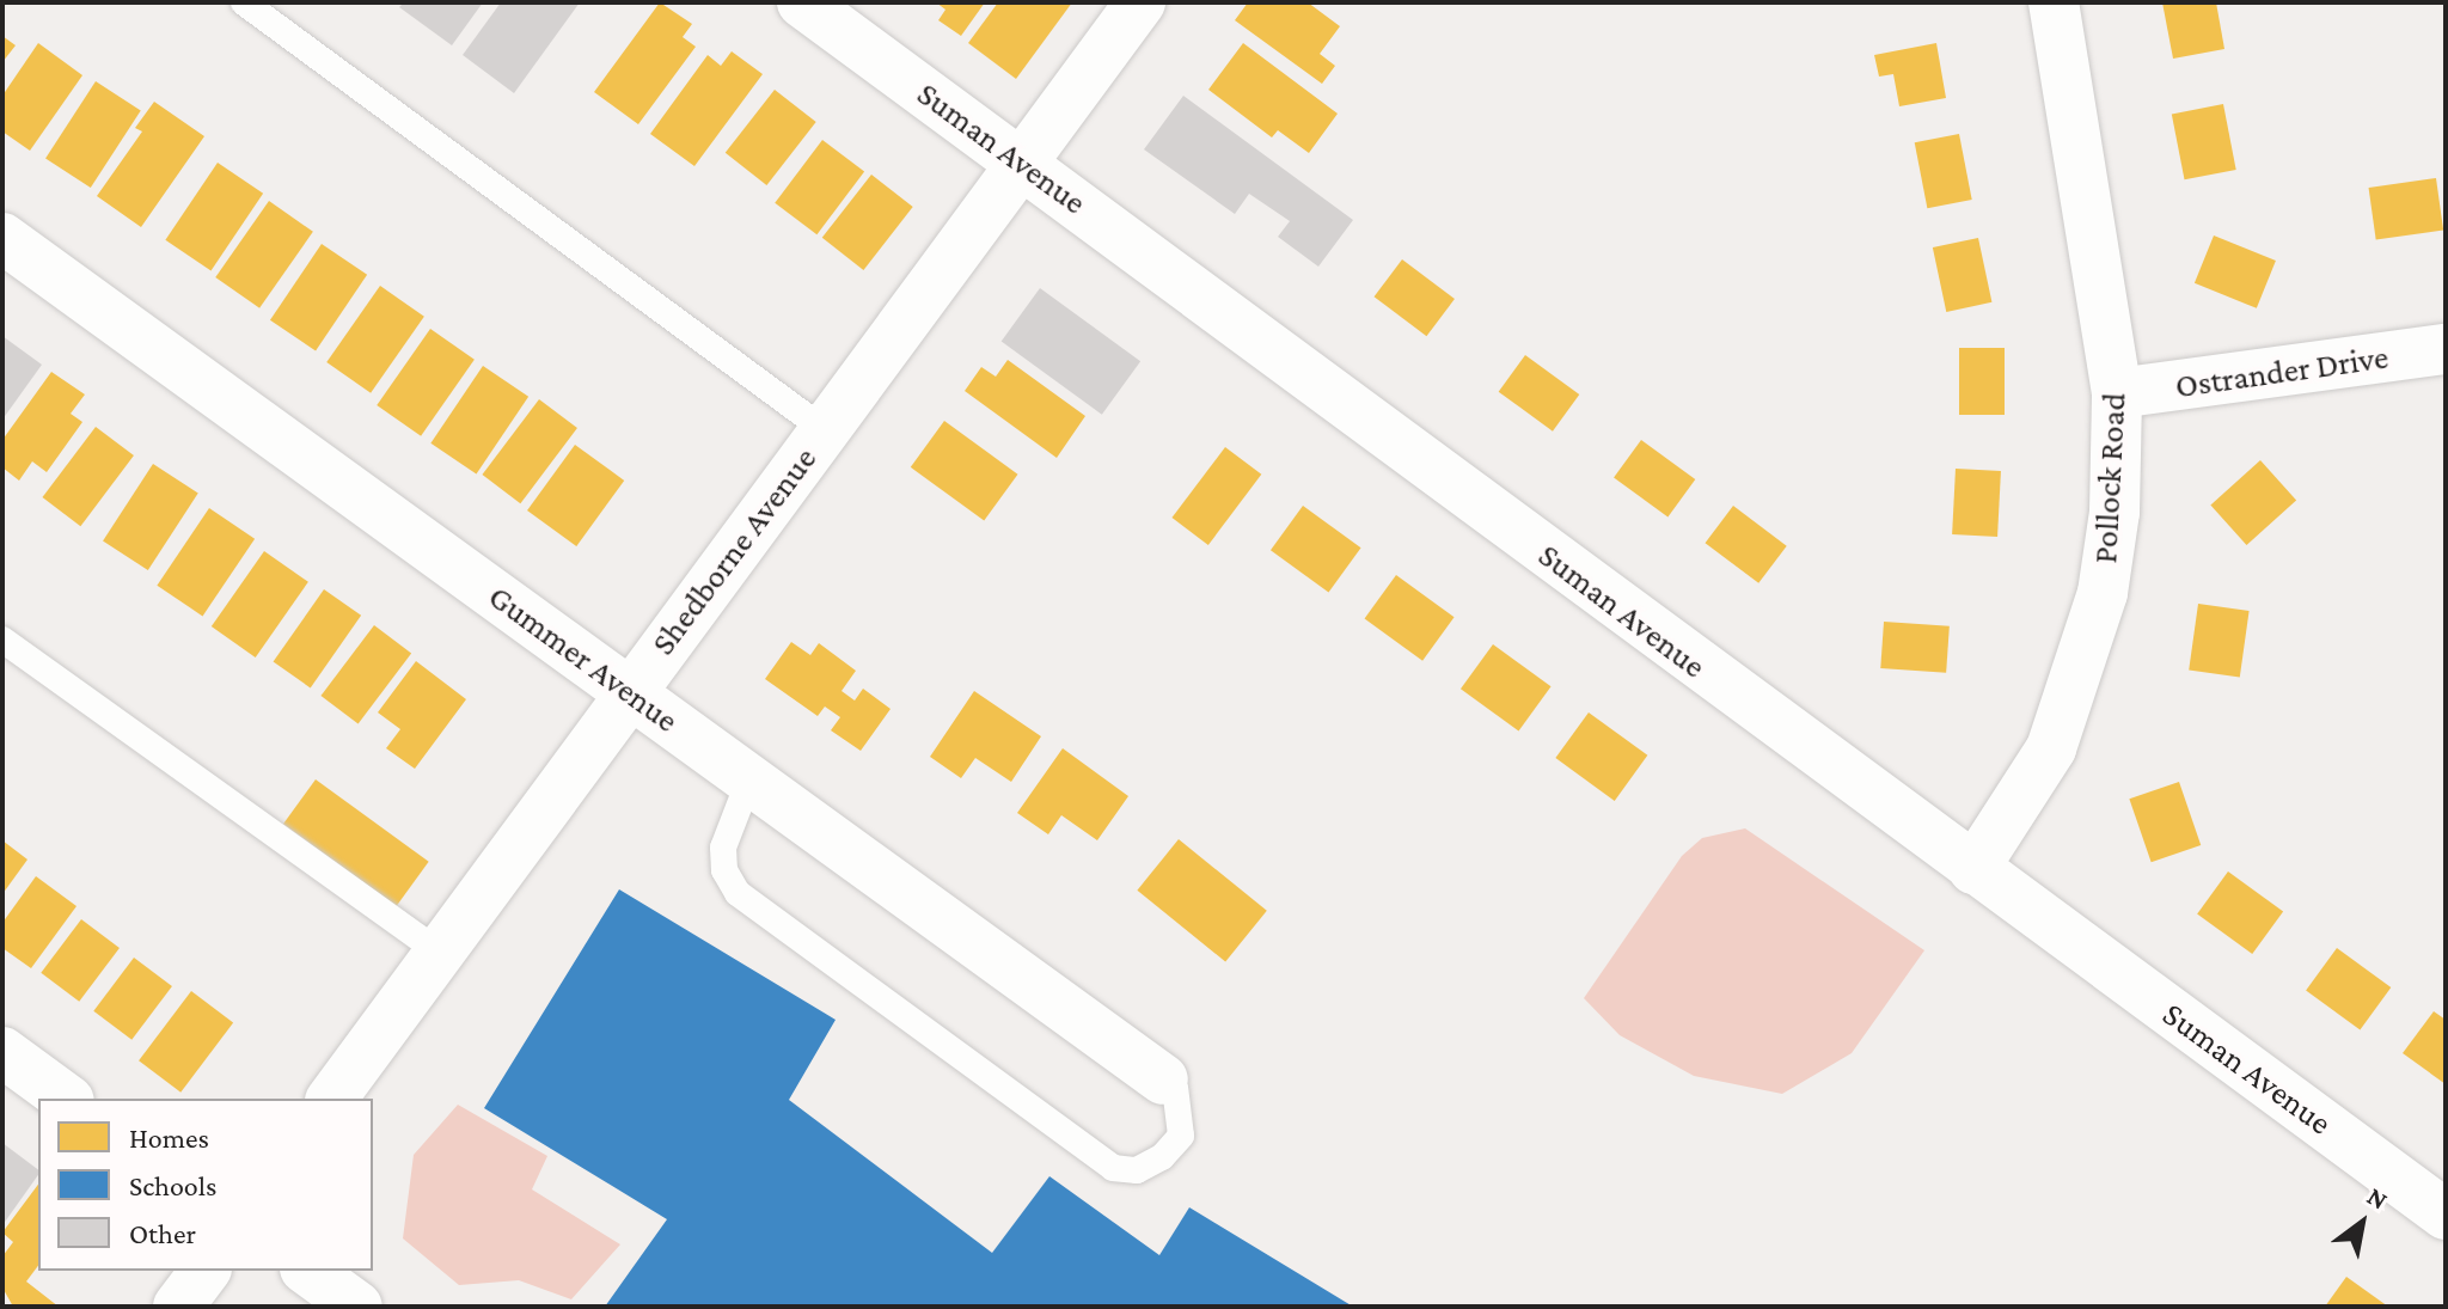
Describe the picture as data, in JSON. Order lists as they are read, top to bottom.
{
  "streets": {
    "street": [
      "Suman Avenue",
      "Ostrander Drive",
      "Pollock Road",
      "Shedborne Avenue",
      "Gummer Avenue"
    ]
  },
  "crossings": [
    ["Suman Avenue", "Pollock Road"],
    ["Suman Avenue", "Shedborne Avenue"],
    ["Ostrander Drive", "Pollock Road"],
    ["Shedborne Avenue", "Gummer Avenue"]
  ],
  "legend": ["Homes", "Schools", "Other"],
  "north": "top right"
}
